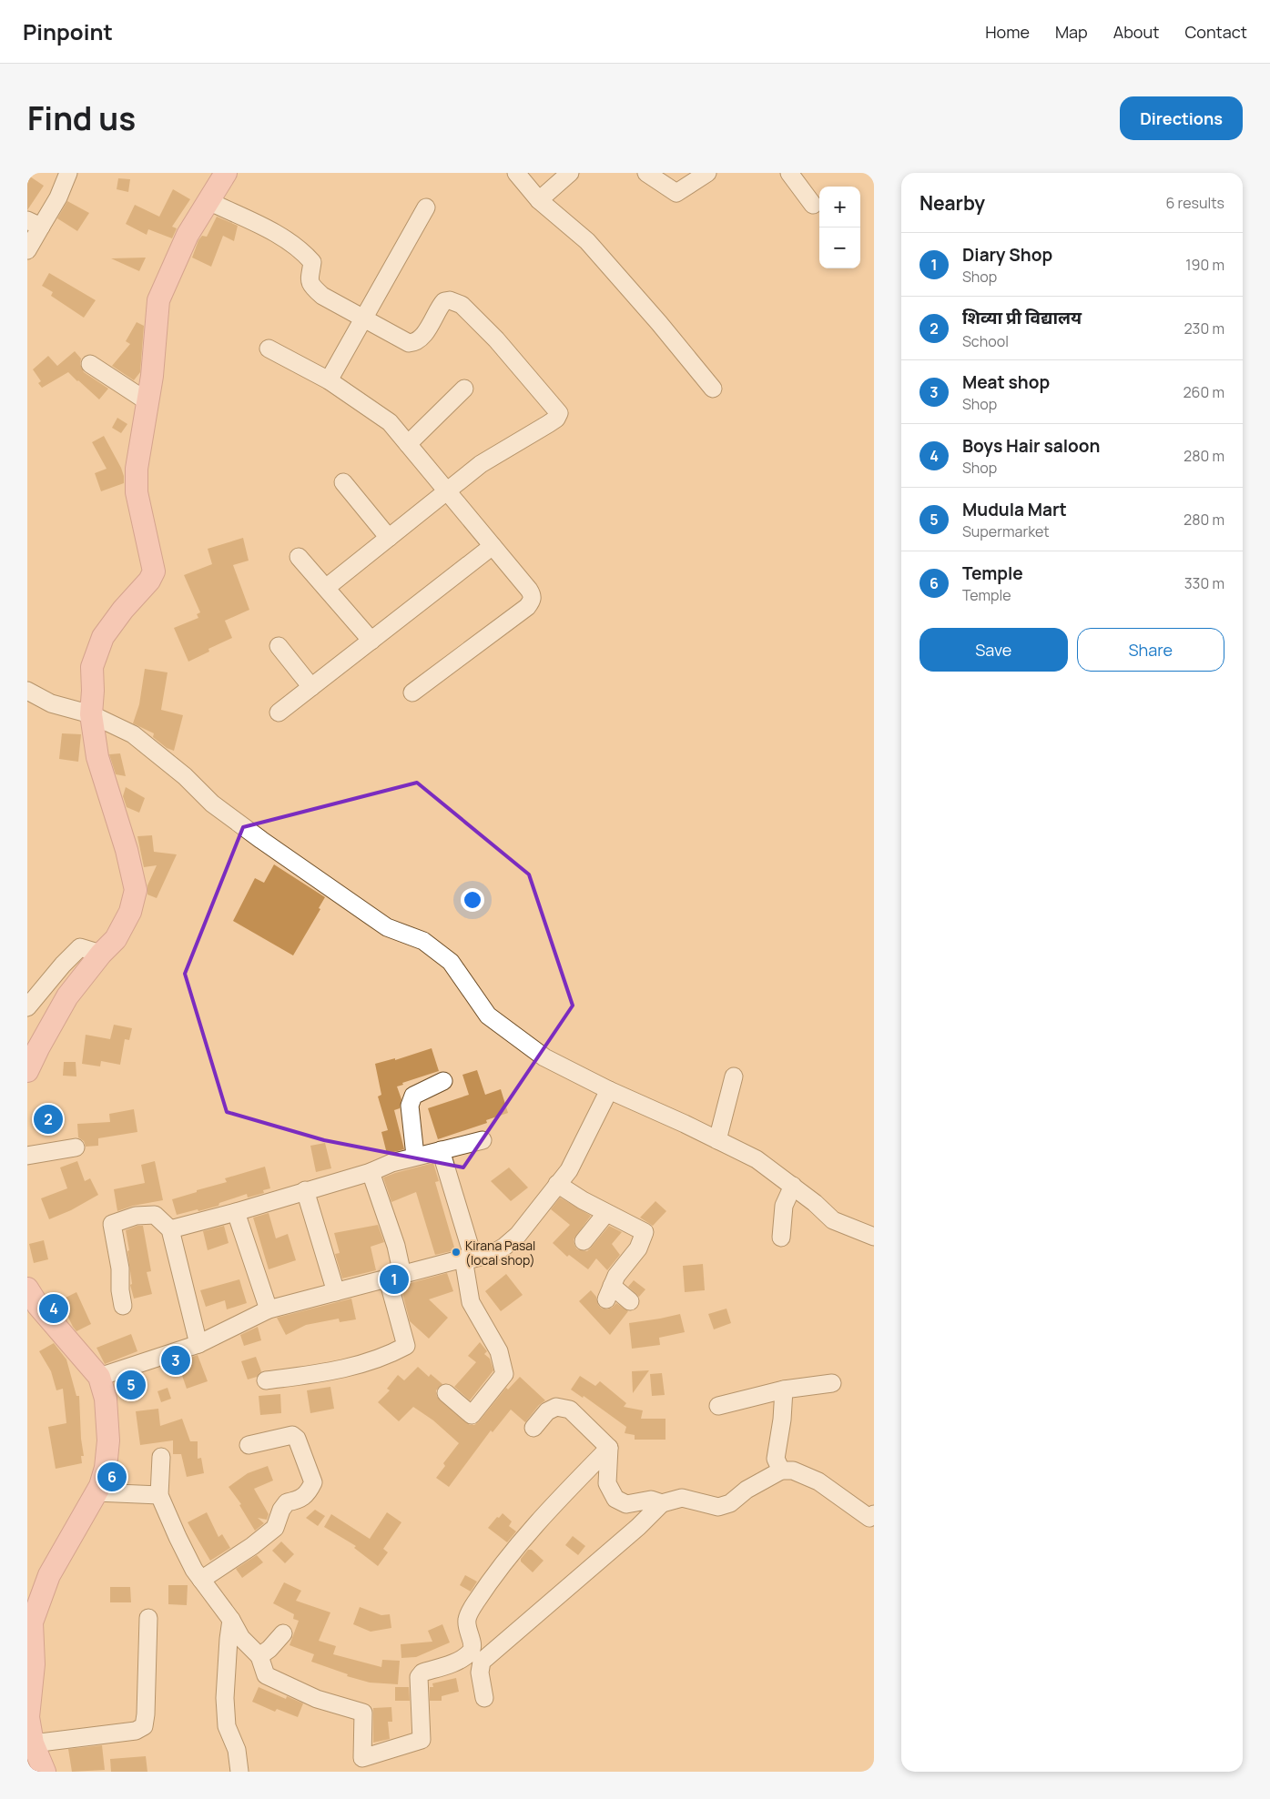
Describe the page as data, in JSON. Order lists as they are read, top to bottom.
{
  "places": ["Kirana Pasal (local shop)"],
  "page": {
    "header": "Pinpoint",
    "nav": [
      "Home",
      "Map",
      "About",
      "Contact"
    ],
    "title": "Find us",
    "buttons": [
      "Directions",
      ["Save", "Share"]
    ],
    "heading": ["Nearby", "6 results"],
    "map_buttons": ["+", "−"],
    "list": [
      {
        "mark": "1",
        "name": "Diary Shop",
        "note": "Shop",
        "value": "190 m"
      },
      {
        "mark": "2",
        "name": "शिव्या प्री विद्यालय",
        "note": "School",
        "value": "230 m"
      },
      {
        "mark": "3",
        "name": "Meat shop",
        "note": "Shop",
        "value": "260 m"
      },
      {
        "mark": "4",
        "name": "Boys Hair saloon",
        "note": "Shop",
        "value": "280 m"
      },
      {
        "mark": "5",
        "name": "Mudula Mart",
        "note": "Supermarket",
        "value": "280 m"
      },
      {
        "mark": "6",
        "name": "Temple",
        "note": "Temple",
        "value": "330 m"
      }
    ],
    "pins": [
      "2",
      "1",
      "4",
      "3",
      "5",
      "6"
    ]
  }
}
